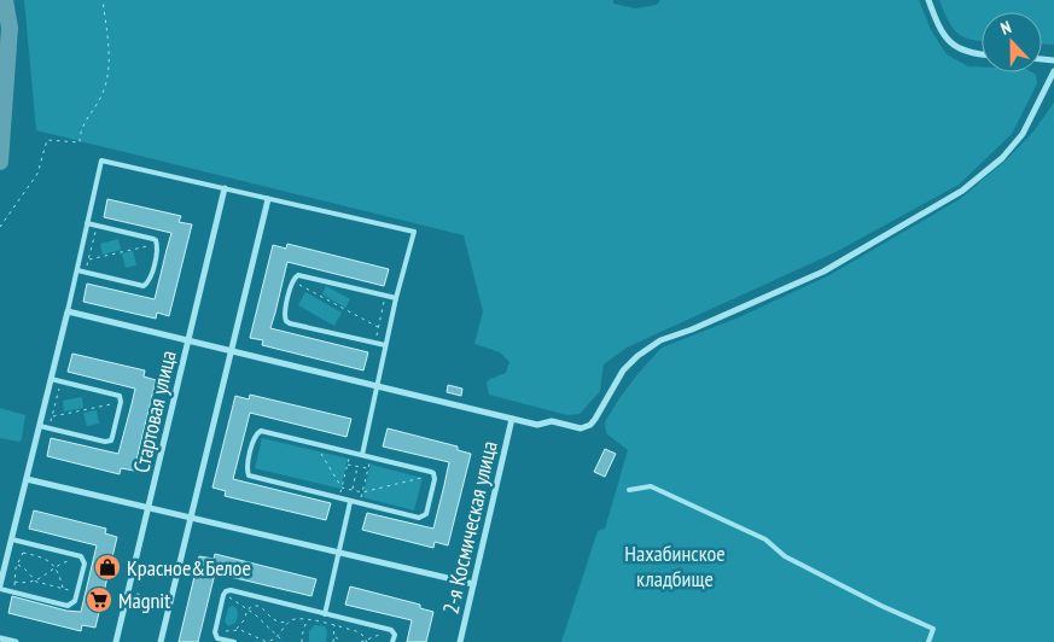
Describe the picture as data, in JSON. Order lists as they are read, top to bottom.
{
  "streets": {
    "street": ["Стартовая улица", "2-я Космическая улица"]
  },
  "parks": ["Нахабинское кладбище"],
  "places": {
    "shop": ["Красное&Белое"],
    "supermarket": ["Magnit"]
  },
  "north": "top"
}
